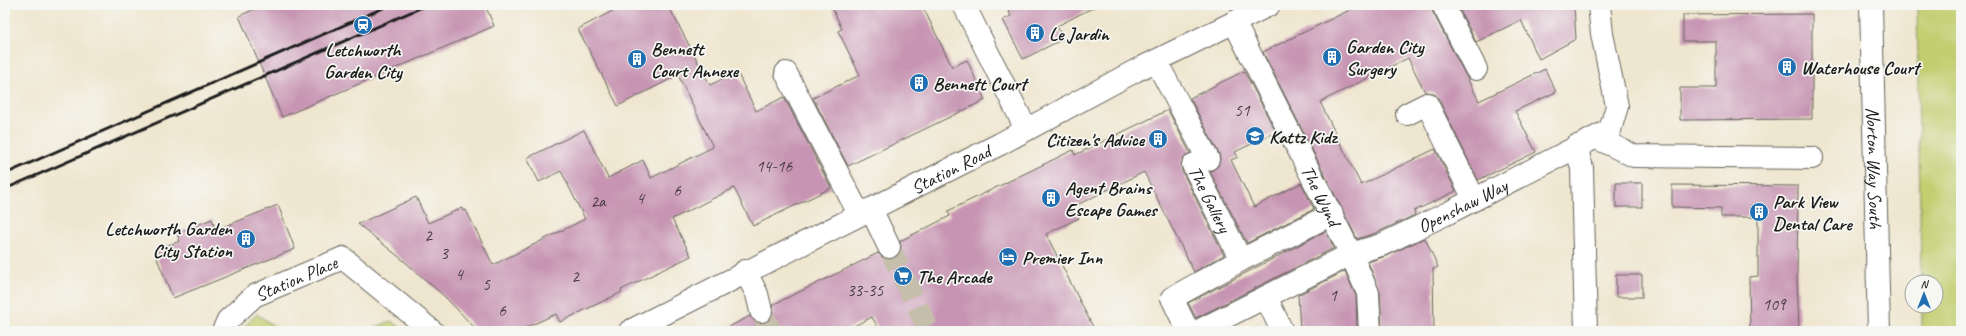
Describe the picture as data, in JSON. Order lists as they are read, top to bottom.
{
  "streets": {
    "street": [
      "Norton Way South",
      "Station Road",
      "The Wynd",
      "The Gallery",
      "Openshaw Way",
      "Station Place"
    ]
  },
  "crossings": [
    ["Station Road", "The Wynd"],
    ["Station Road", "The Gallery"],
    ["The Wynd", "The Gallery"],
    ["The Wynd", "Openshaw Way"]
  ],
  "places": {
    "station": ["Letchworth Garden City"],
    "building": [
      "Le Jardin",
      "Garden City Surgery",
      "Bennett Court Annexe",
      "Waterhouse Court",
      "Bennett Court",
      "Citizen's Advice",
      "Agent Brains Escape Games",
      "Park View Dental Care",
      "Letchworth Garden City Station"
    ],
    "school or university": ["Kattz Kidz"],
    "hotel": ["Premier Inn"],
    "supermarket": ["The Arcade"]
  },
  "house_numbers": [
    "51",
    "14-16",
    "6",
    "4",
    "2a",
    "2",
    "3",
    "4",
    "2",
    "5",
    "33-35",
    "1",
    "109",
    "6"
  ],
  "north": "top"
}
